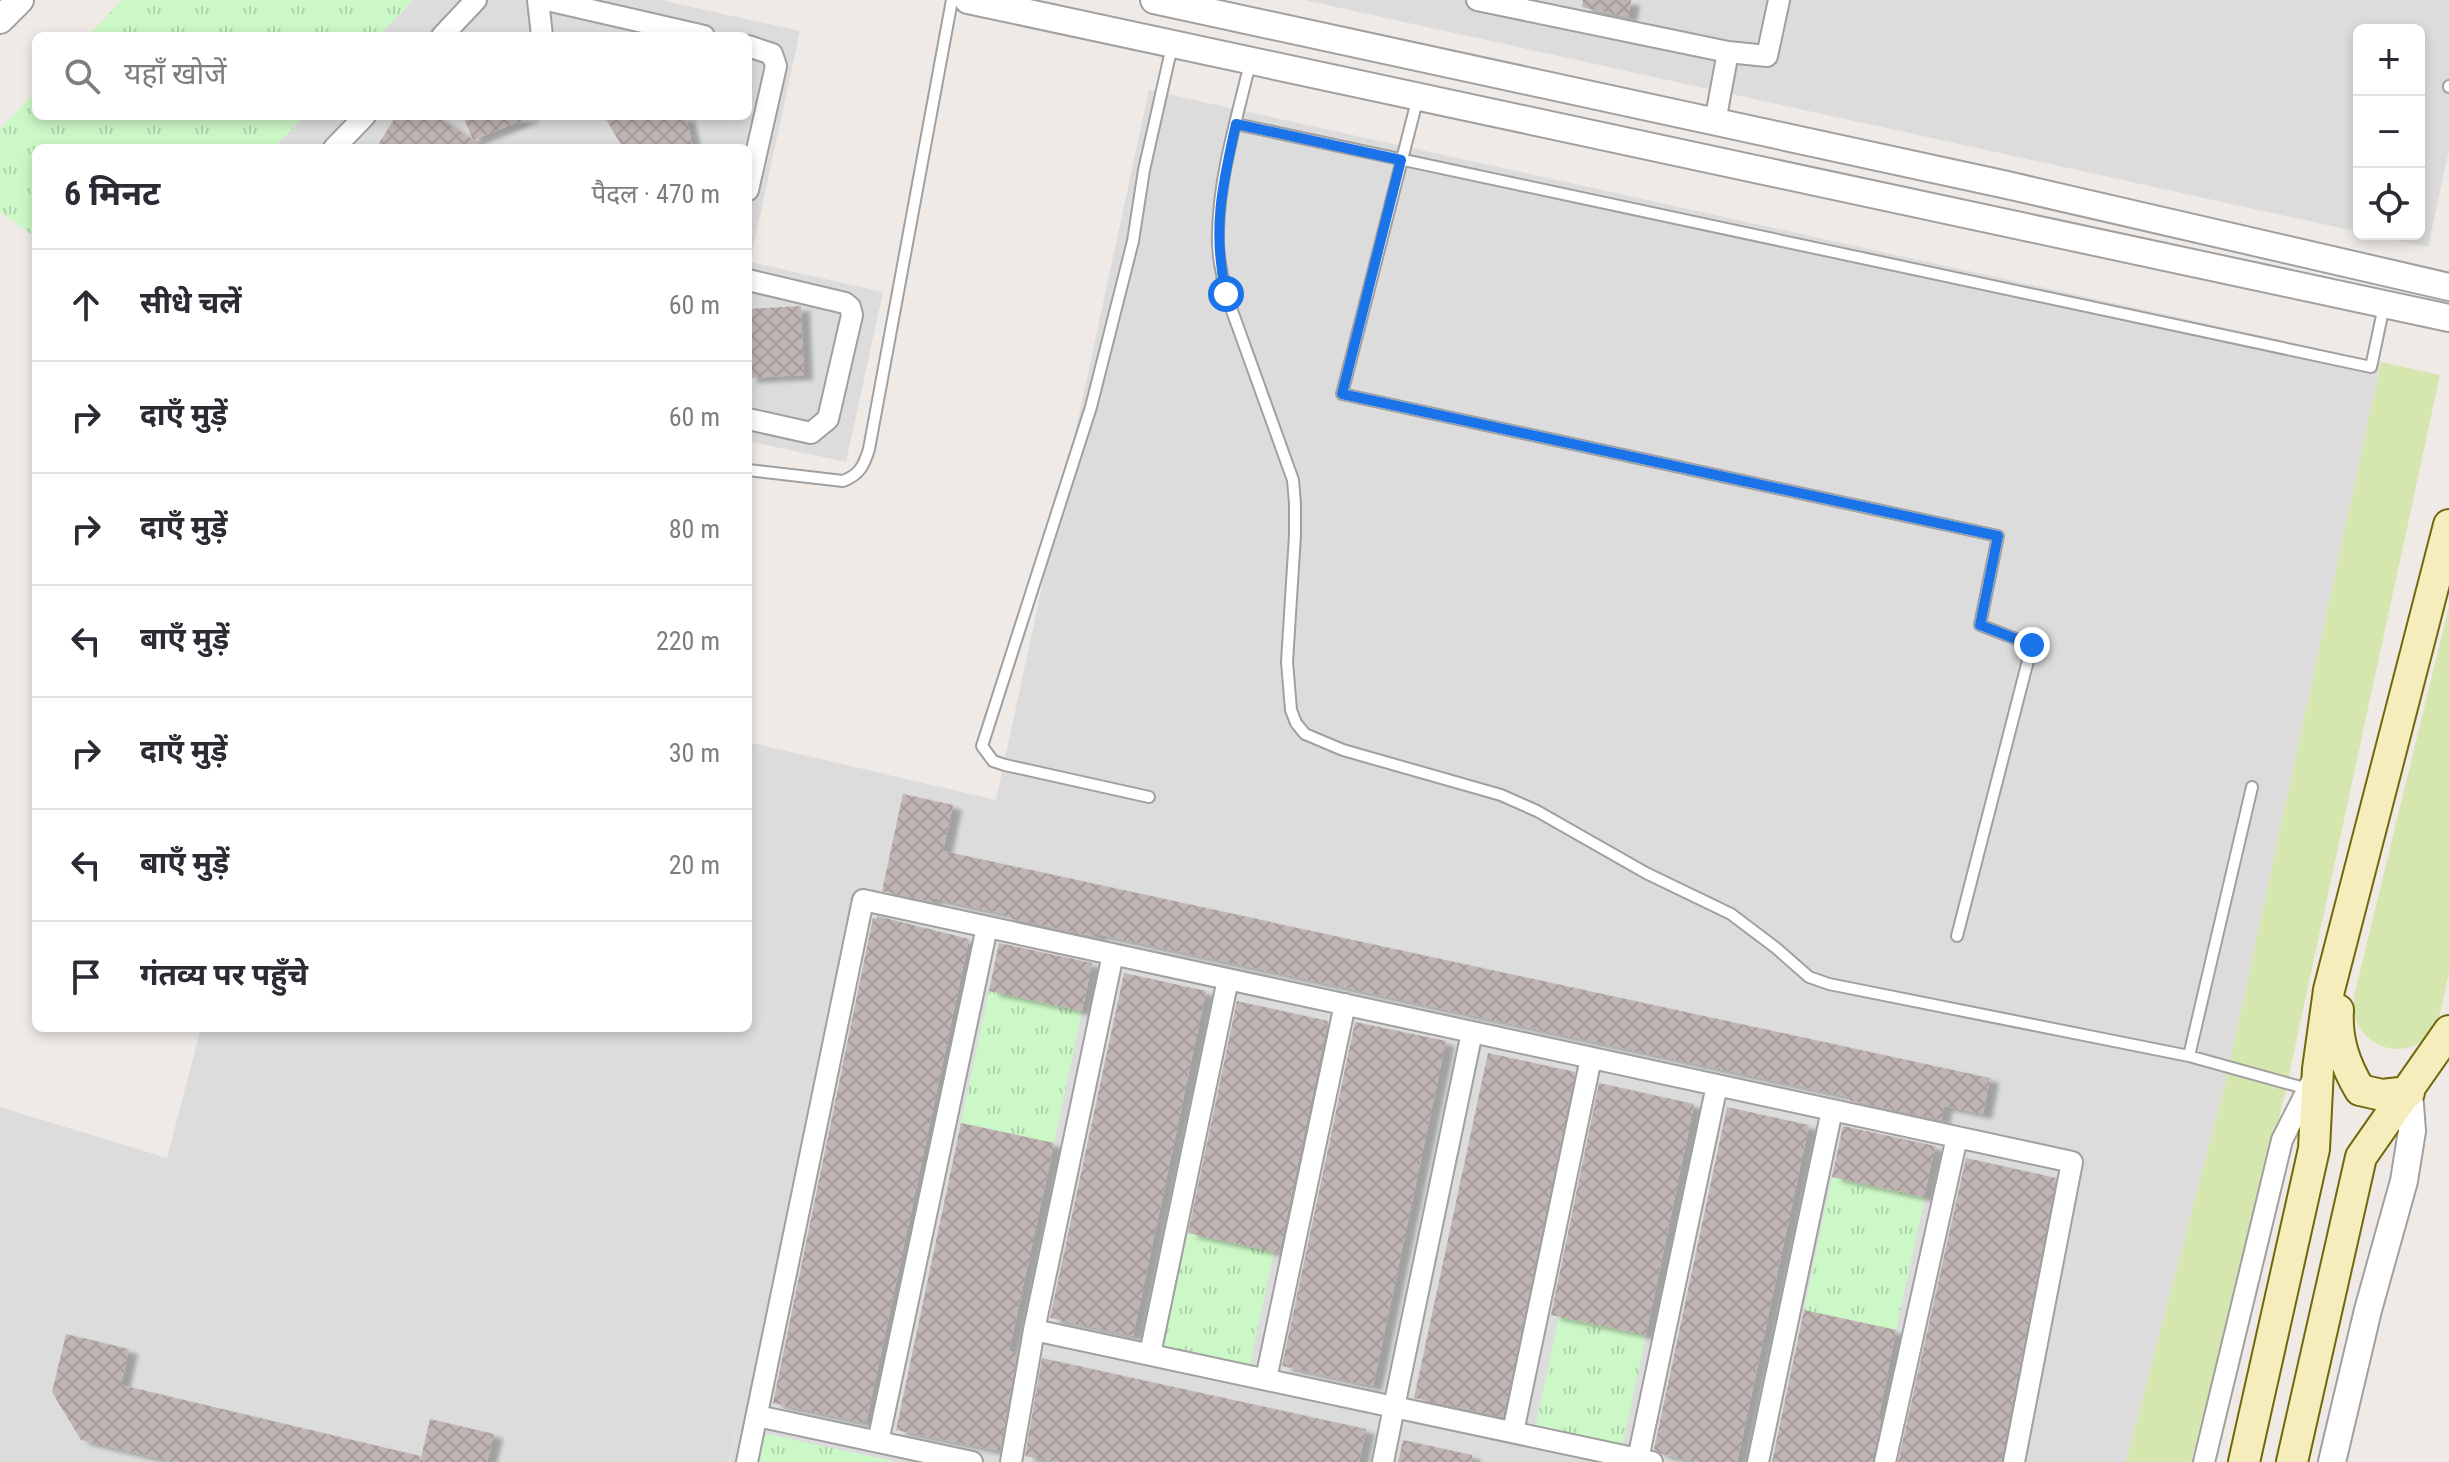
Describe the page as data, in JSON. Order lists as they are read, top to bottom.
{
  "page": {
    "map_buttons": ["+", "−"],
    "search": "यहाँ खोजें",
    "heading": ["6 मिनट", "पैदल · 470 m"],
    "list": [
      ["सीधे चलें", "60 m"],
      ["दाएँ मुड़ें", "60 m"],
      ["दाएँ मुड़ें", "80 m"],
      ["बाएँ मुड़ें", "220 m"],
      ["दाएँ मुड़ें", "30 m"],
      ["बाएँ मुड़ें", "20 m"],
      "गंतव्य पर पहुँचे"
    ]
  }
}
